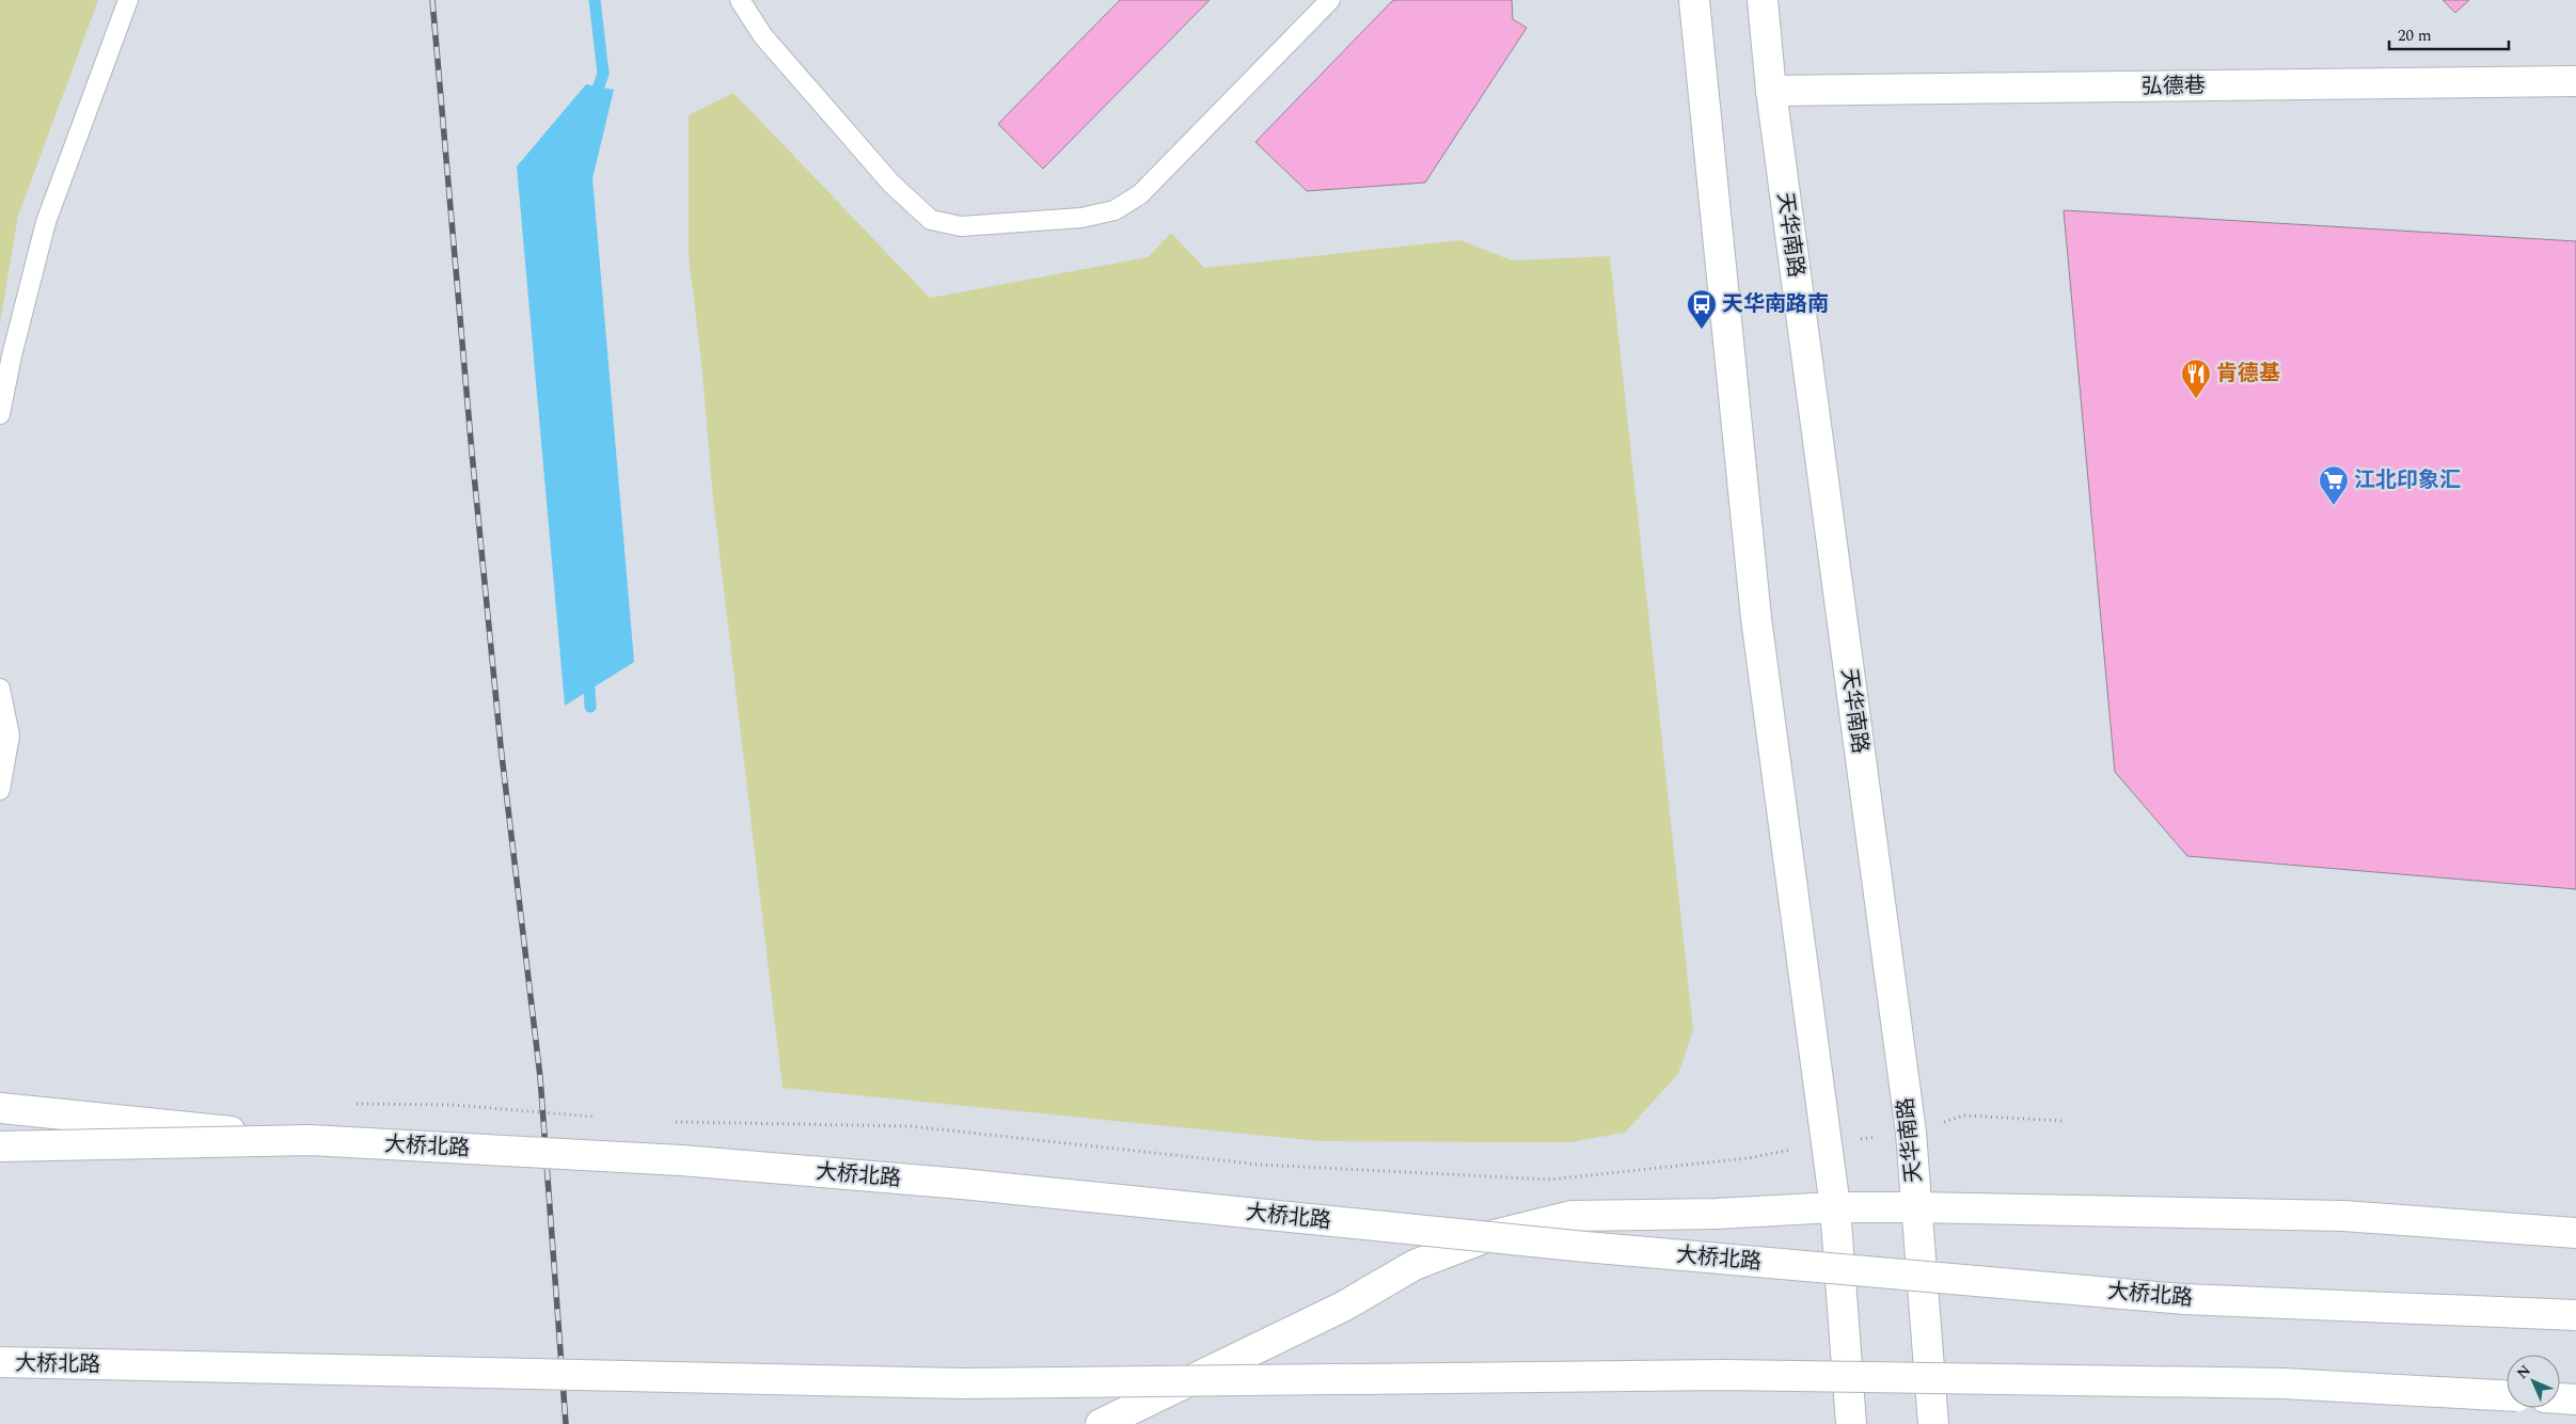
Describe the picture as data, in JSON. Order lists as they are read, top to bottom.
{
  "streets": {
    "main road": ["弘德巷", "天华南路", "大桥北路"]
  },
  "crossings": [
    ["弘德巷", "天华南路"]
  ],
  "places": {
    "bus stop": ["天华南路南"],
    "restaurant": ["肯德基"],
    "supermarket": ["江北印象汇"]
  },
  "scale_bar": "20 m",
  "north": "top left"
}
